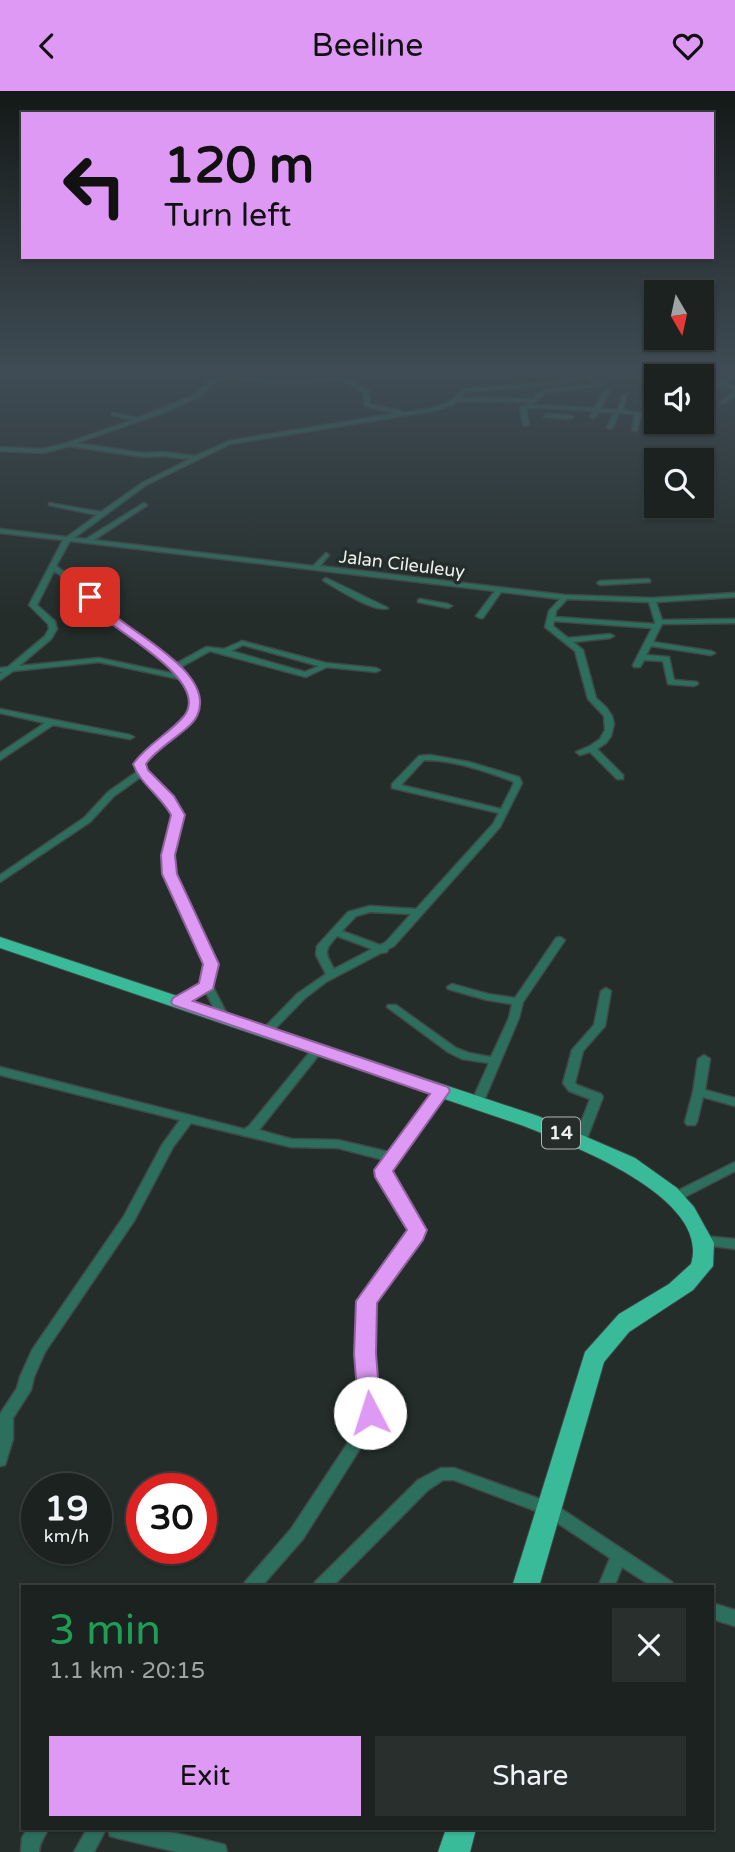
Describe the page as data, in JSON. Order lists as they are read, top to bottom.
{
  "streets": {
    "highway": ["14"],
    "street": ["Jalan Cileuleuy"]
  },
  "north": "bottom",
  "page": {
    "header": "Beeline",
    "turn": ["120 m", "Turn left"],
    "speed": "19 km/h",
    "limit": "30",
    "heading": ["3 min", "1.1 km · 20:15"],
    "buttons": ["Exit", "Share"]
  }
}
